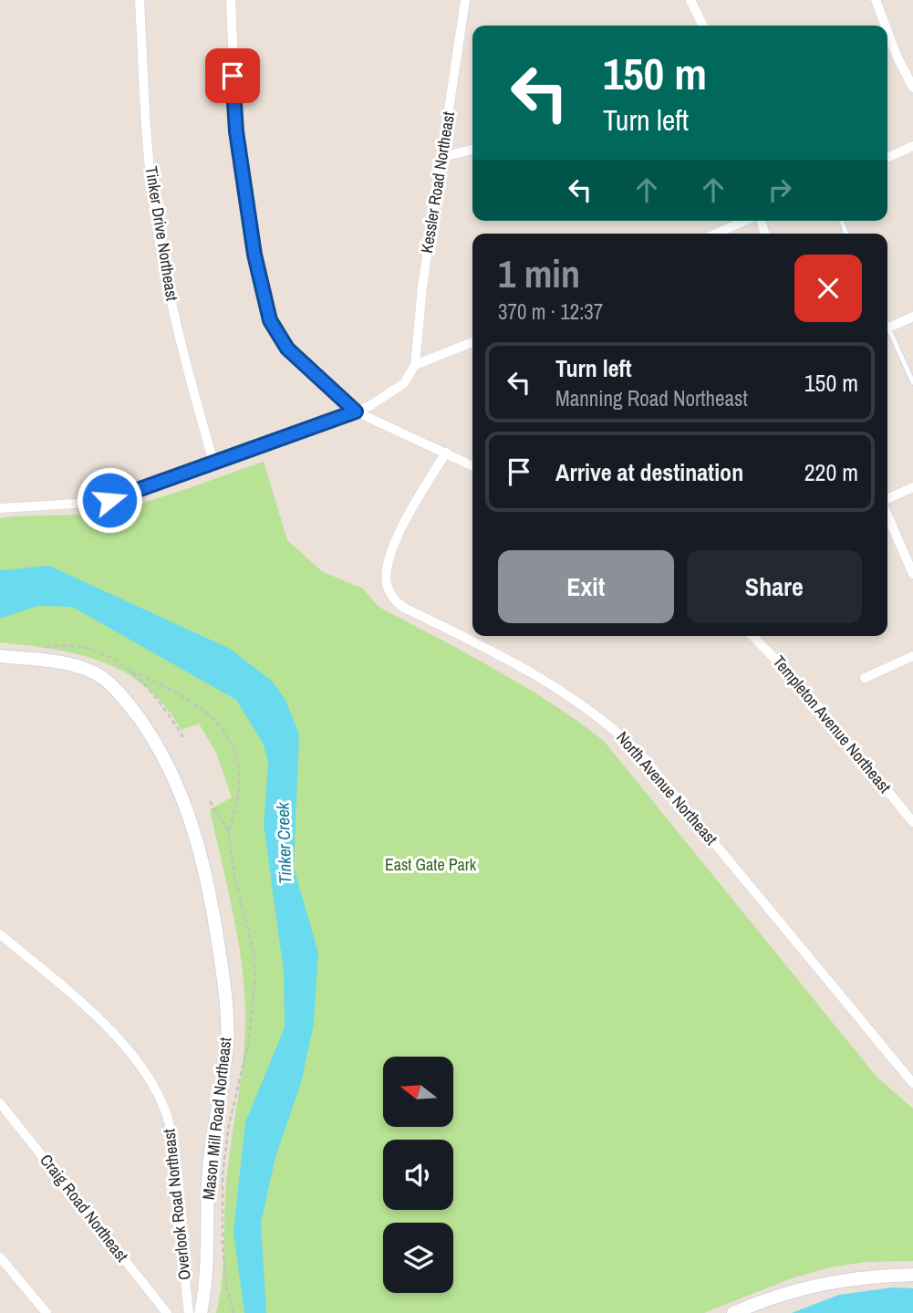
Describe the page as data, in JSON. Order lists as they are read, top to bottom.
{
  "streets": {
    "street": [
      "Kessler Road Northeast",
      "Tinker Drive Northeast",
      "Templeton Avenue Northeast",
      "North Avenue Northeast",
      "Mason Mill Road Northeast",
      "Overlook Road Northeast",
      "Craig Road Northeast"
    ]
  },
  "water": ["Tinker Creek"],
  "parks": ["East Gate Park"],
  "north": "left",
  "page": {
    "turn": ["150 m", "Turn left"],
    "heading": ["1 min", "370 m · 12:37"],
    "list": [
      {
        "name": "Turn left",
        "note": "Manning Road Northeast",
        "value": "150 m"
      },
      {
        "name": "Arrive at destination",
        "value": "220 m"
      }
    ],
    "buttons": ["Exit", "Share"]
  }
}
